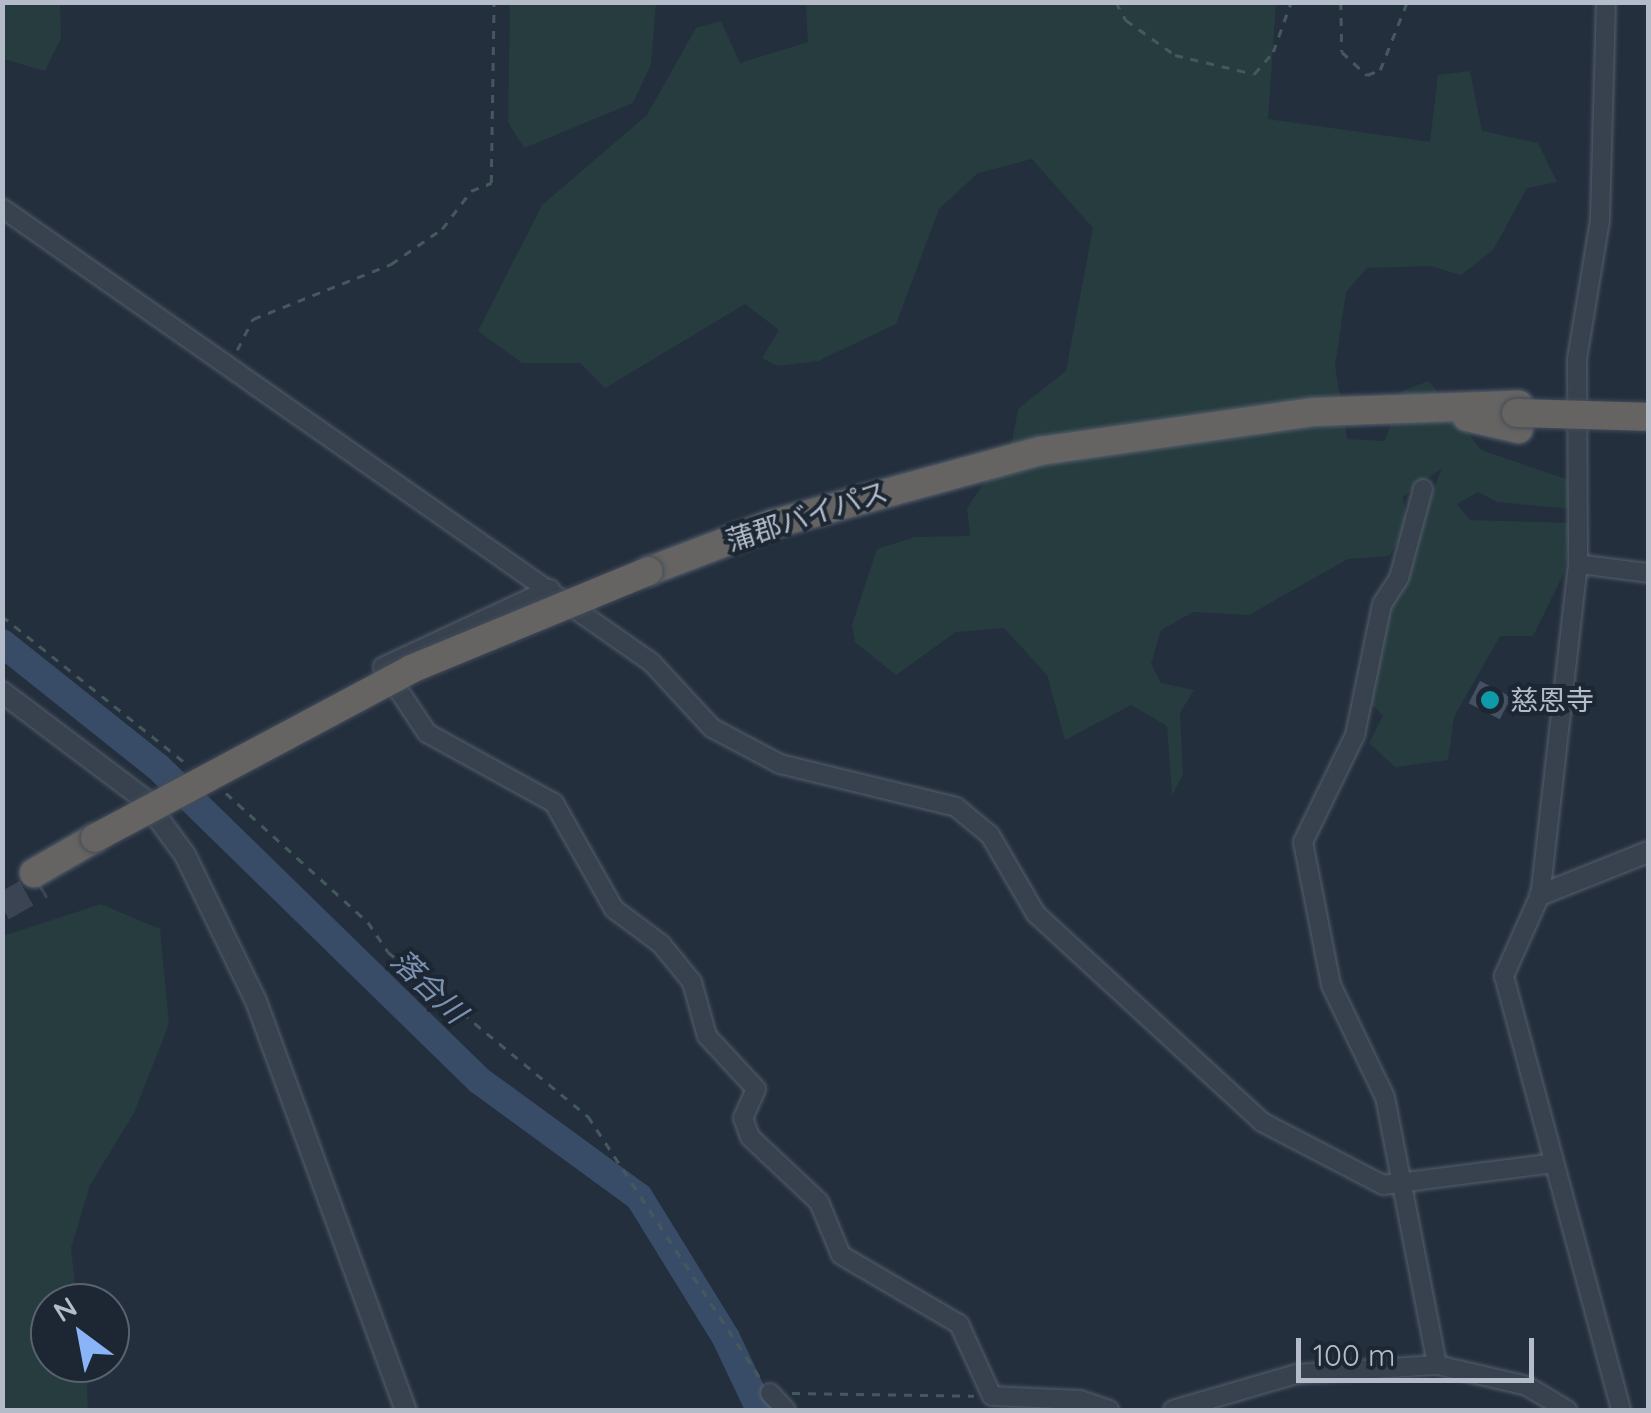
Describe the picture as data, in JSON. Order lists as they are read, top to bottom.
{
  "streets": {
    "highway": ["蒲郡バイパス"]
  },
  "water": ["落合川"],
  "places": ["慈恩寺"],
  "scale_bar": "100 m",
  "north": "top left"
}
